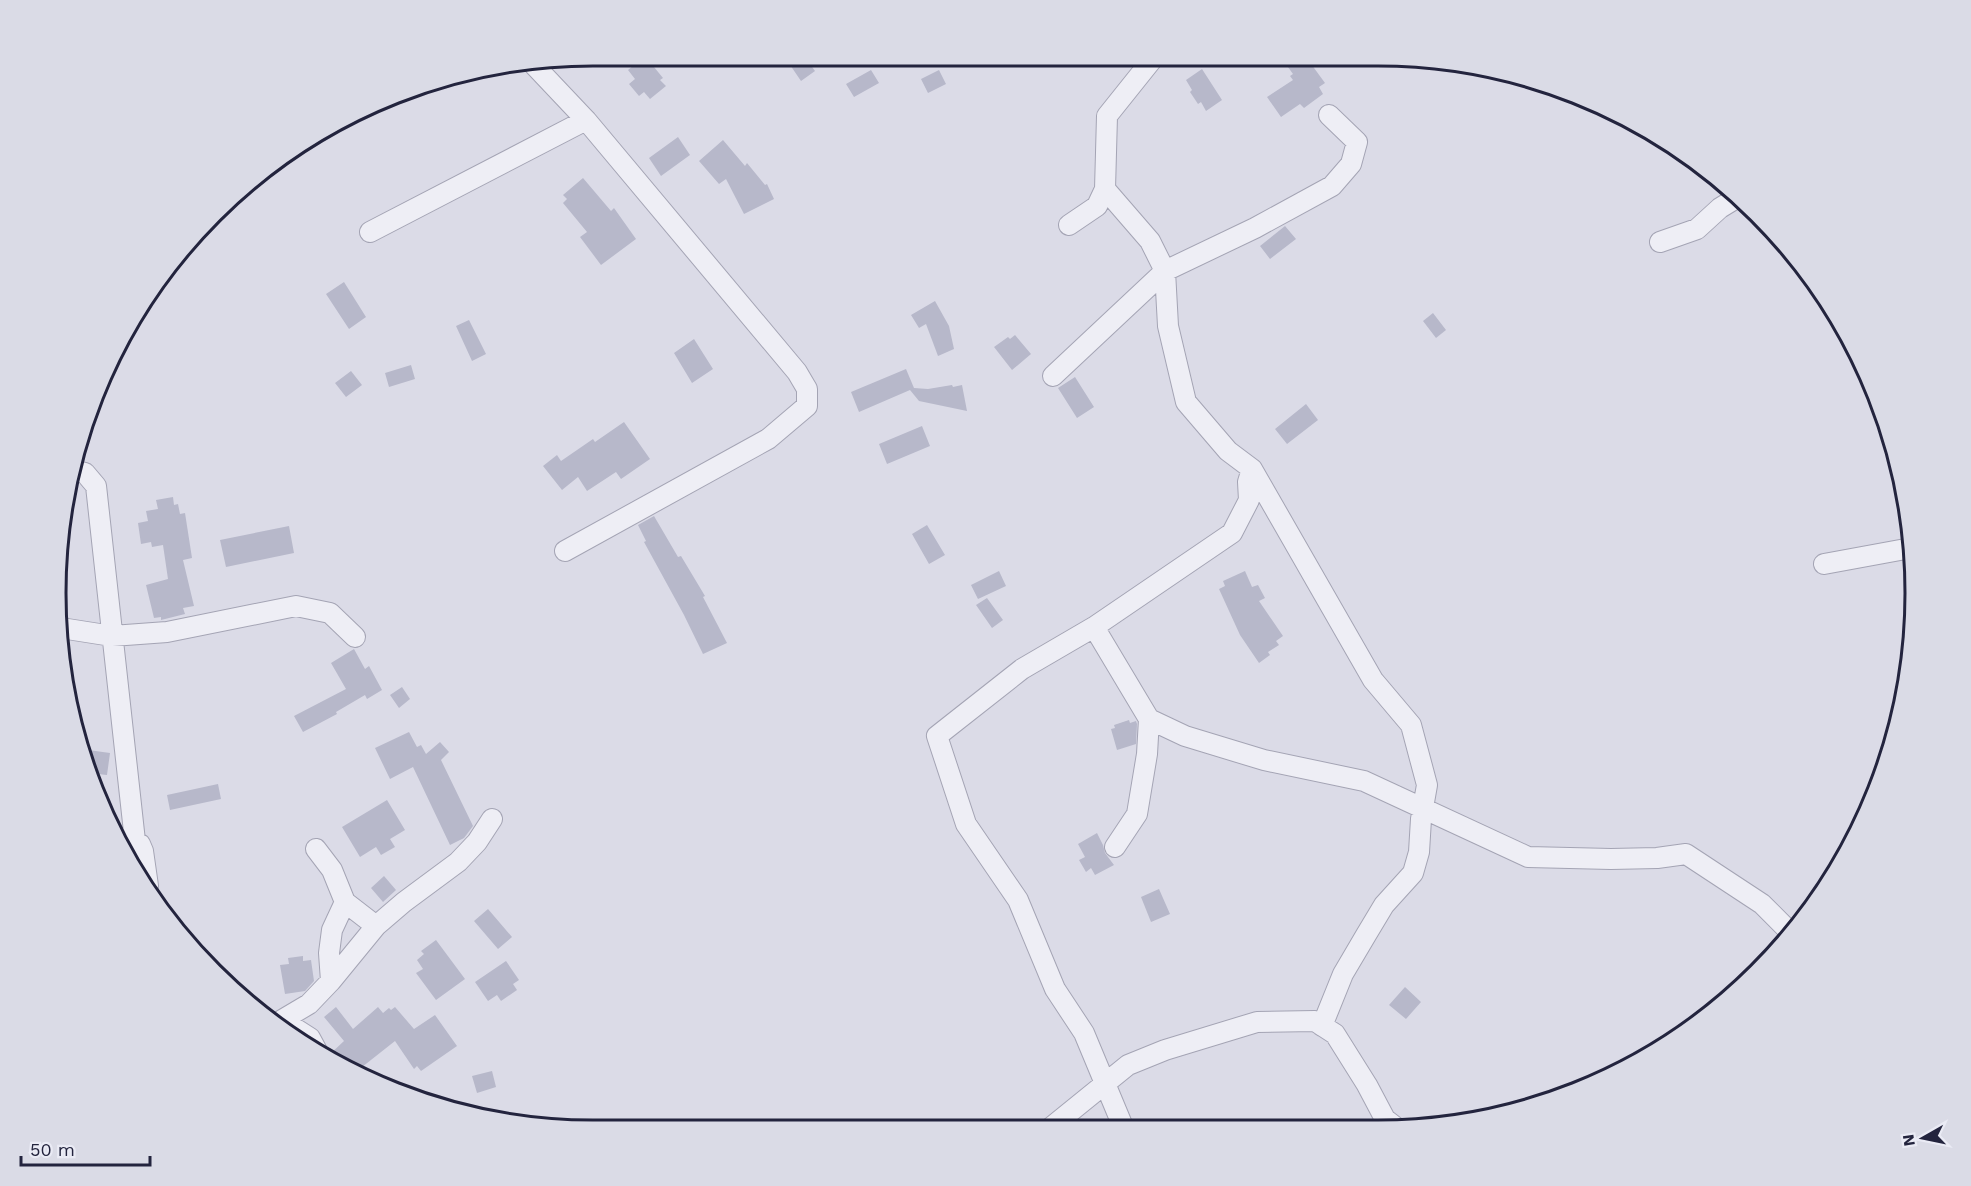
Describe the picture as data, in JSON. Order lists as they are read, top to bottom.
{
  "scale_bar": "50 m",
  "north": "left"
}
